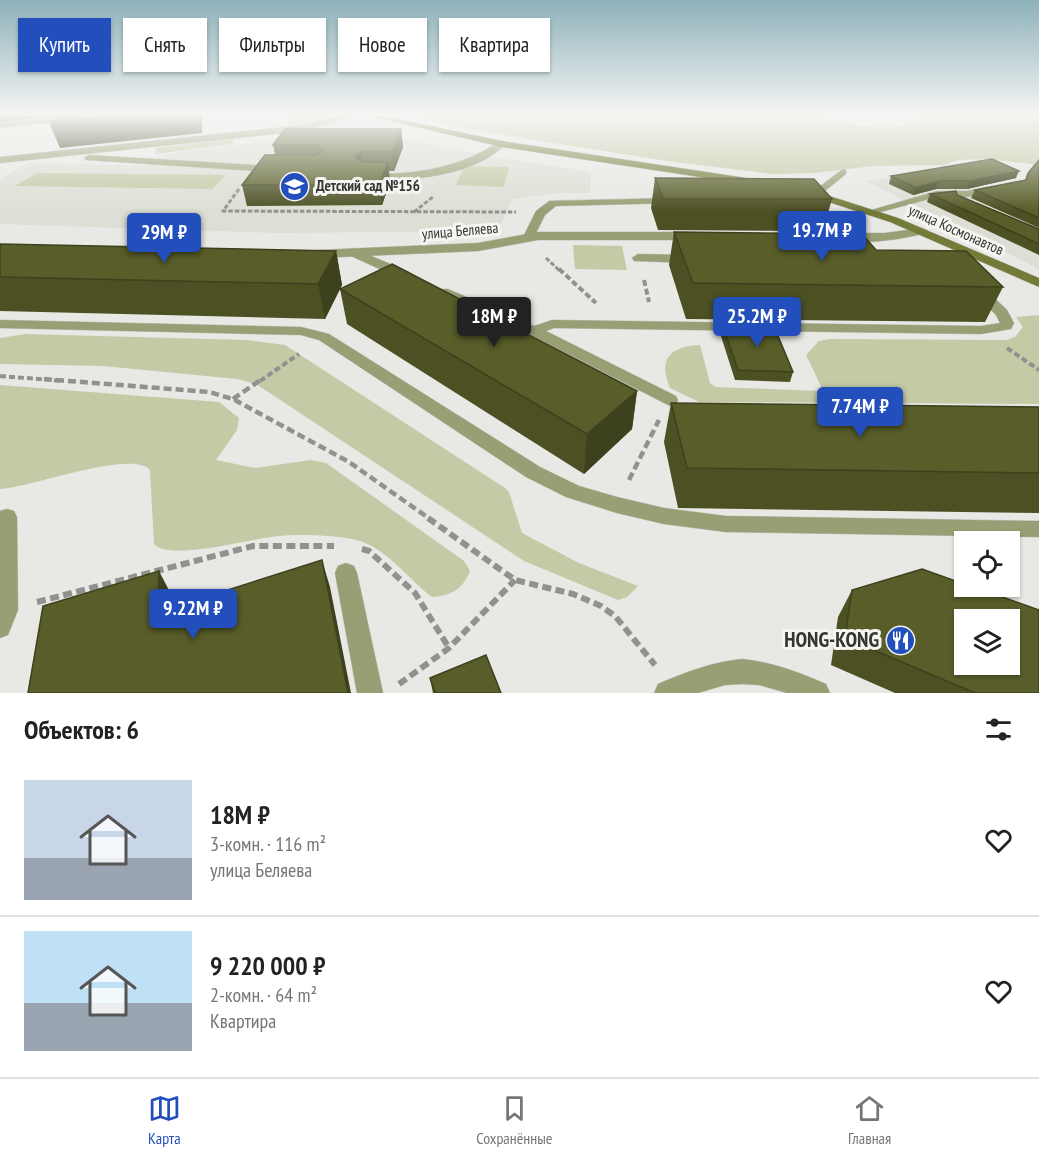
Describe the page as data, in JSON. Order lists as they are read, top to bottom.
{
  "streets": {
    "main road": ["улица Космонавтов"],
    "street": ["улица Беляева"]
  },
  "places": {
    "school or university": ["Детский сад №156"],
    "restaurant": ["HONG-KONG"]
  },
  "page": {
    "chip": [
      "Купить",
      "Снять",
      "Фильтры",
      "Новое",
      "Квартира"
    ],
    "price": [
      "19.7M ₽",
      "29M ₽",
      "18M ₽",
      "25.2M ₽",
      "7.74M ₽",
      "9.22M ₽"
    ],
    "heading": "Объектов: 6",
    "list": [
      {
        "name": "18M ₽",
        "note": "3-комн. · 116 m² · улица Беляева"
      },
      {
        "name": "9 220 000 ₽",
        "note": "2-комн. · 64 m² · Квартира"
      }
    ],
    "tabs": ["Карта", "Сохранённые", "Главная"]
  }
}
